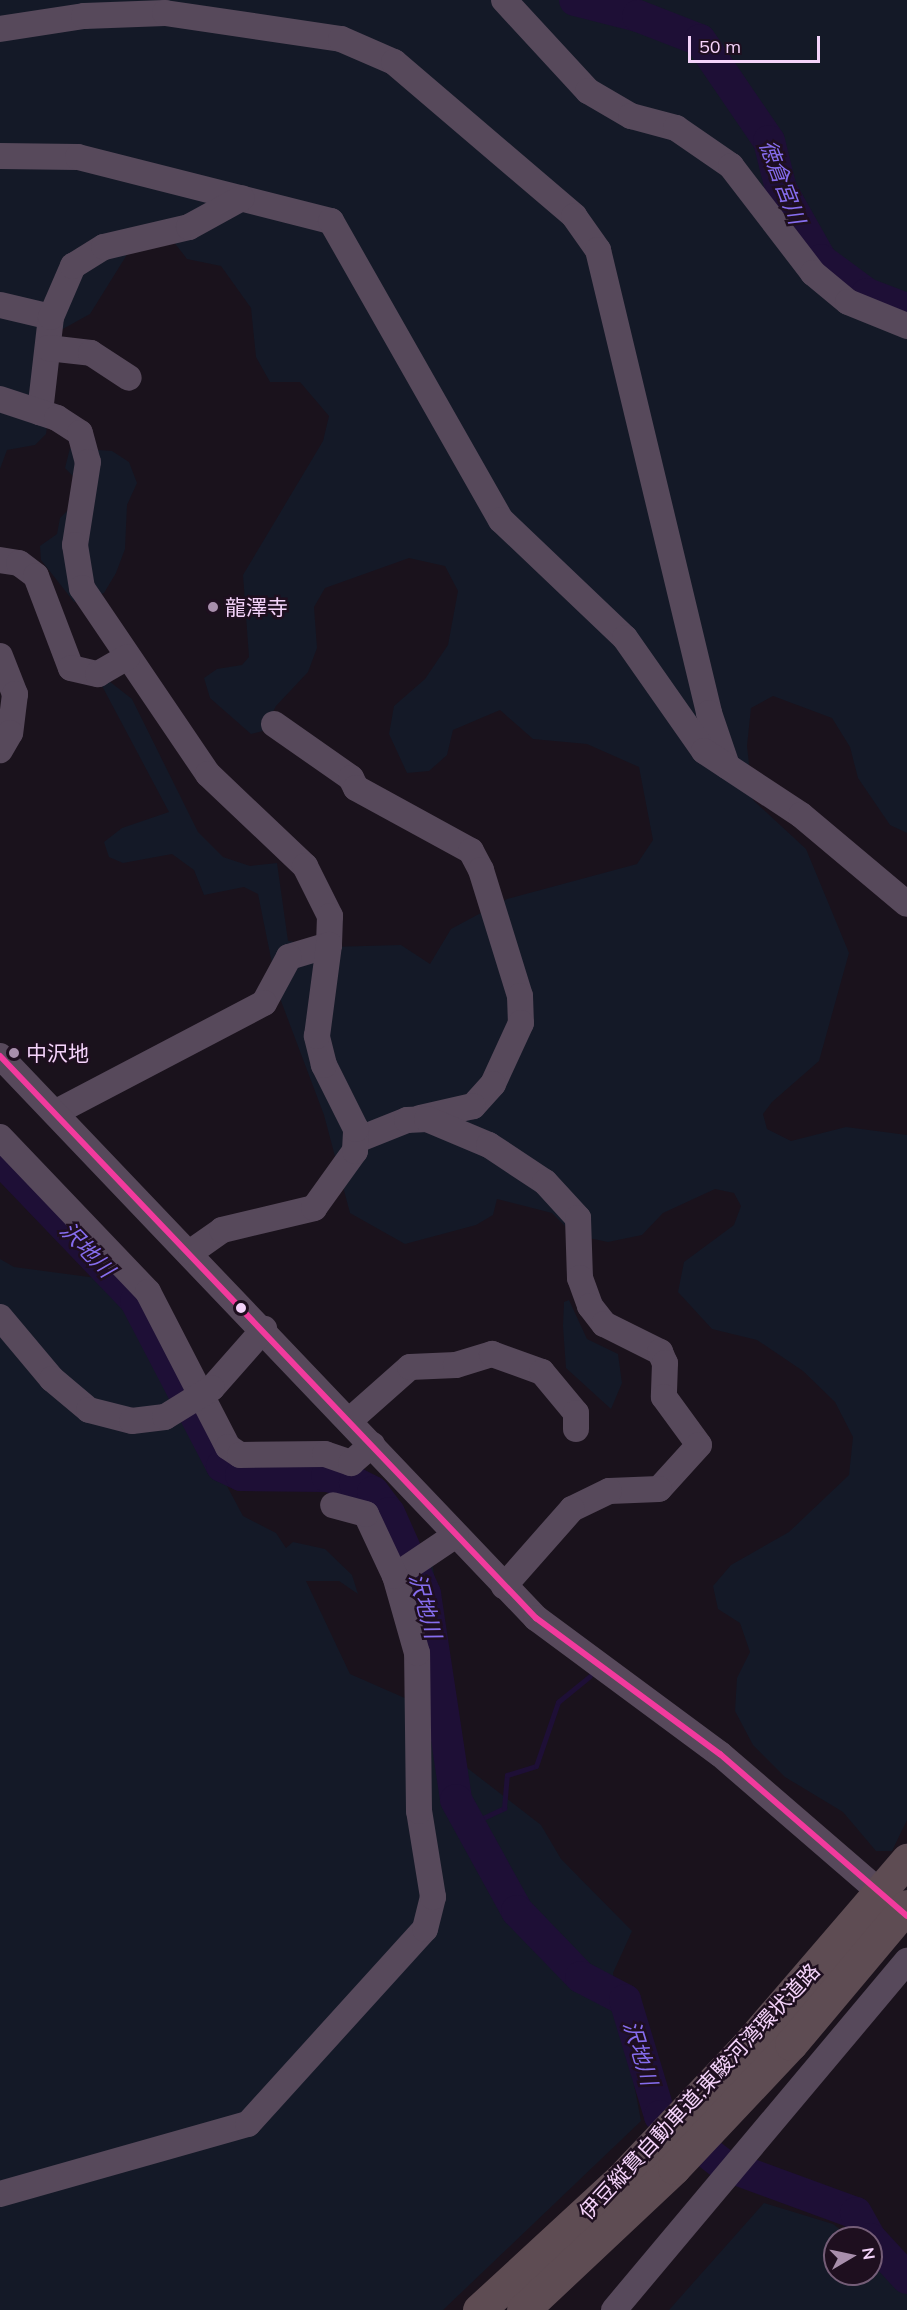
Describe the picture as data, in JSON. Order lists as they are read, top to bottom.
{
  "streets": {
    "highway": ["伊豆縦貫自動車道;東駿河湾環状道路"]
  },
  "water": ["徳倉宮川", "沢地川"],
  "places": ["龍澤寺", "中沢地"],
  "scale_bar": "50 m",
  "north": "right"
}
